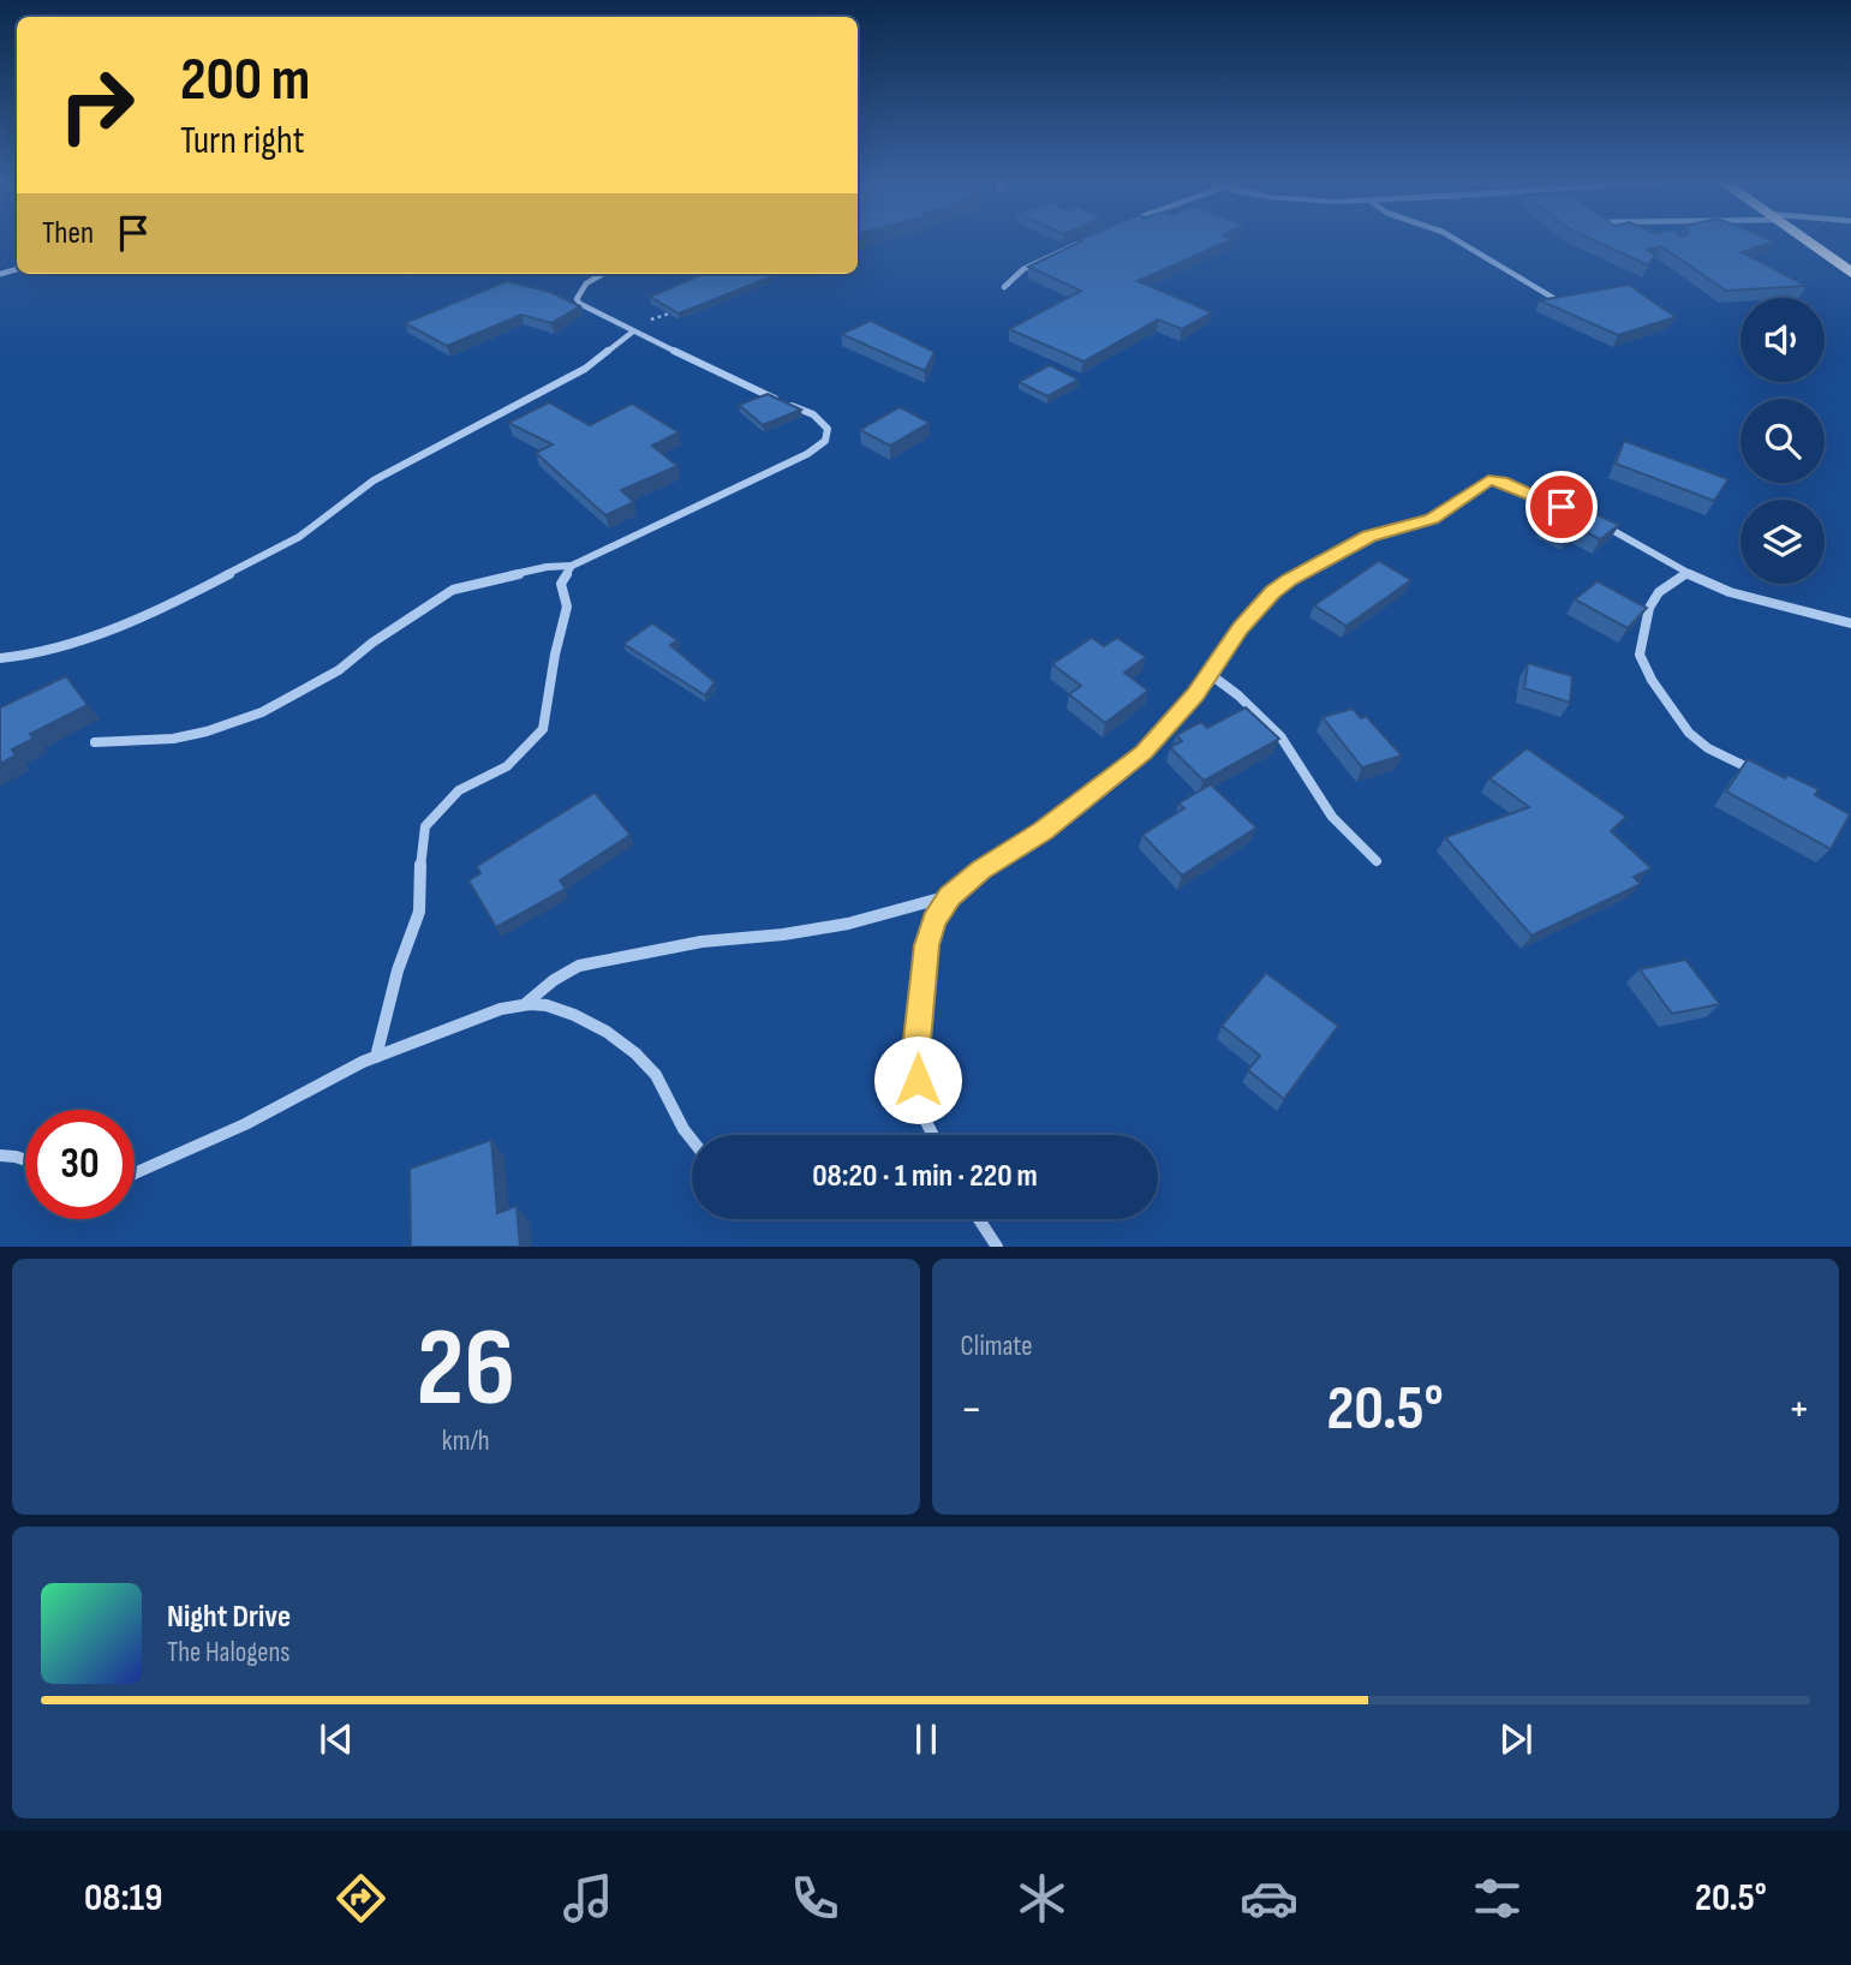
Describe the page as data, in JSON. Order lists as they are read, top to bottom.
{
  "page": {
    "turn": ["200 m", "Turn right"],
    "then": "Then",
    "limit": "30",
    "trip": "08:20 · 1 min · 220 m",
    "tile": [
      ["26", "km/h"],
      "Climate"
    ],
    "heat": ["−", "20.5°", "+"],
    "song": ["Night Drive", "The Halogens"],
    "tabs": ["08:19", "20.5°"]
  }
}
